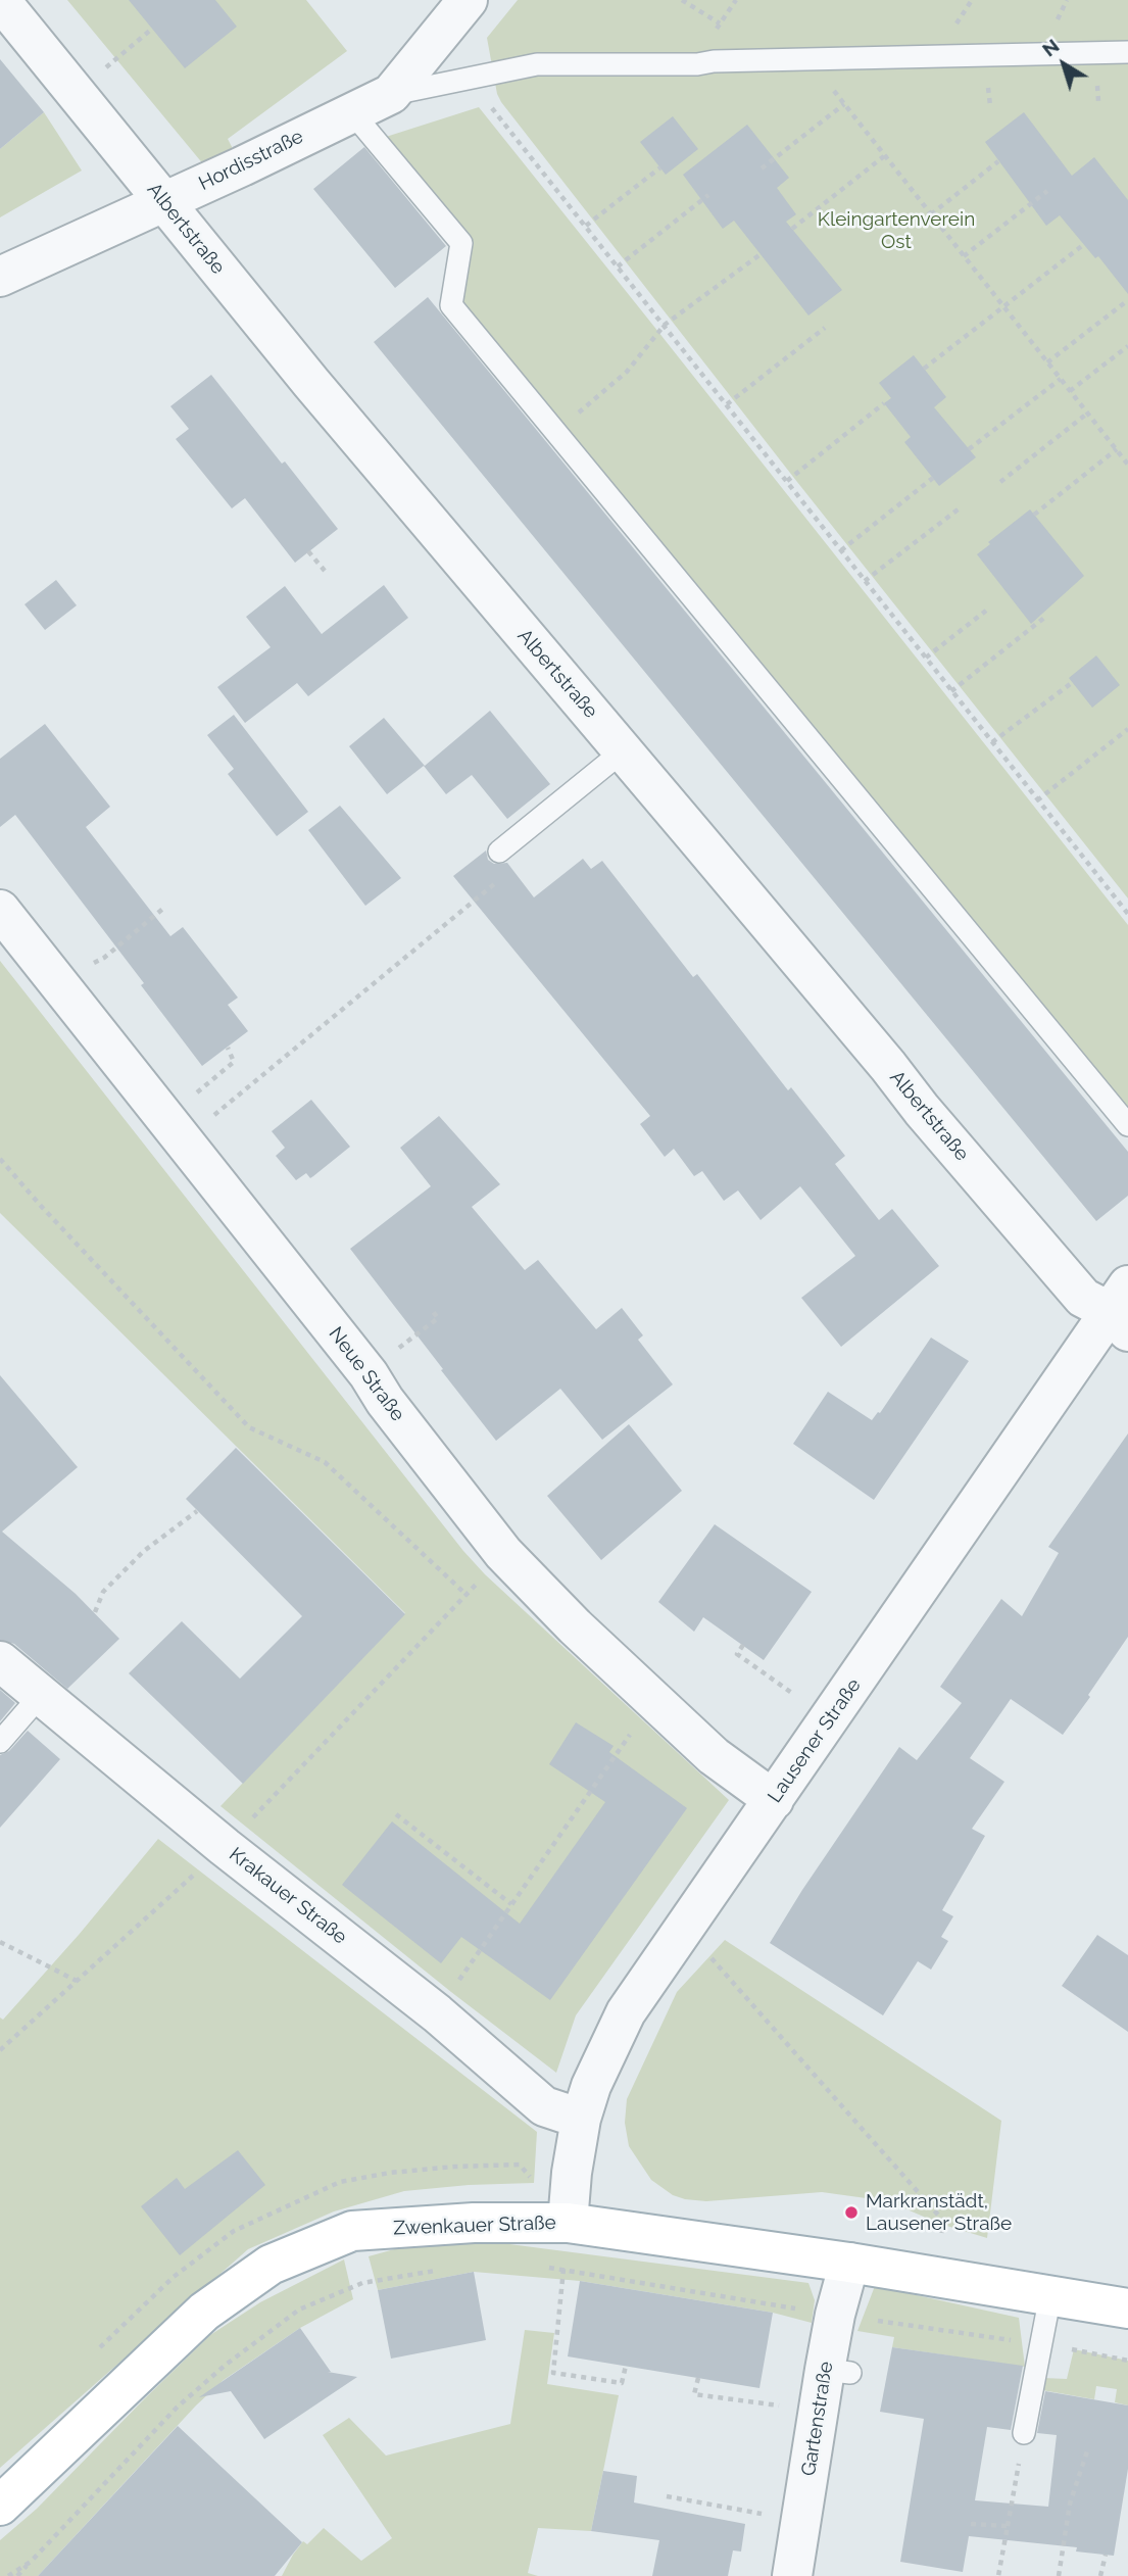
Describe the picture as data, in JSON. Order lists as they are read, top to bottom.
{
  "streets": {
    "main road": ["Zwenkauer Straße"],
    "street": [
      "Hordisstraße",
      "Albertstraße",
      "Neue Straße",
      "Lausener Straße",
      "Krakauer Straße",
      "Gartenstraße"
    ]
  },
  "crossings": [
    ["Hordisstraße", "Albertstraße"],
    ["Albertstraße", "Lausener Straße"],
    ["Neue Straße", "Lausener Straße"],
    ["Lausener Straße", "Krakauer Straße"],
    ["Lausener Straße", "Zwenkauer Straße"],
    ["Zwenkauer Straße", "Gartenstraße"]
  ],
  "parks": ["Kleingartenverein Ost"],
  "places": ["Markranstädt, Lausener Straße"],
  "north": "top left"
}
